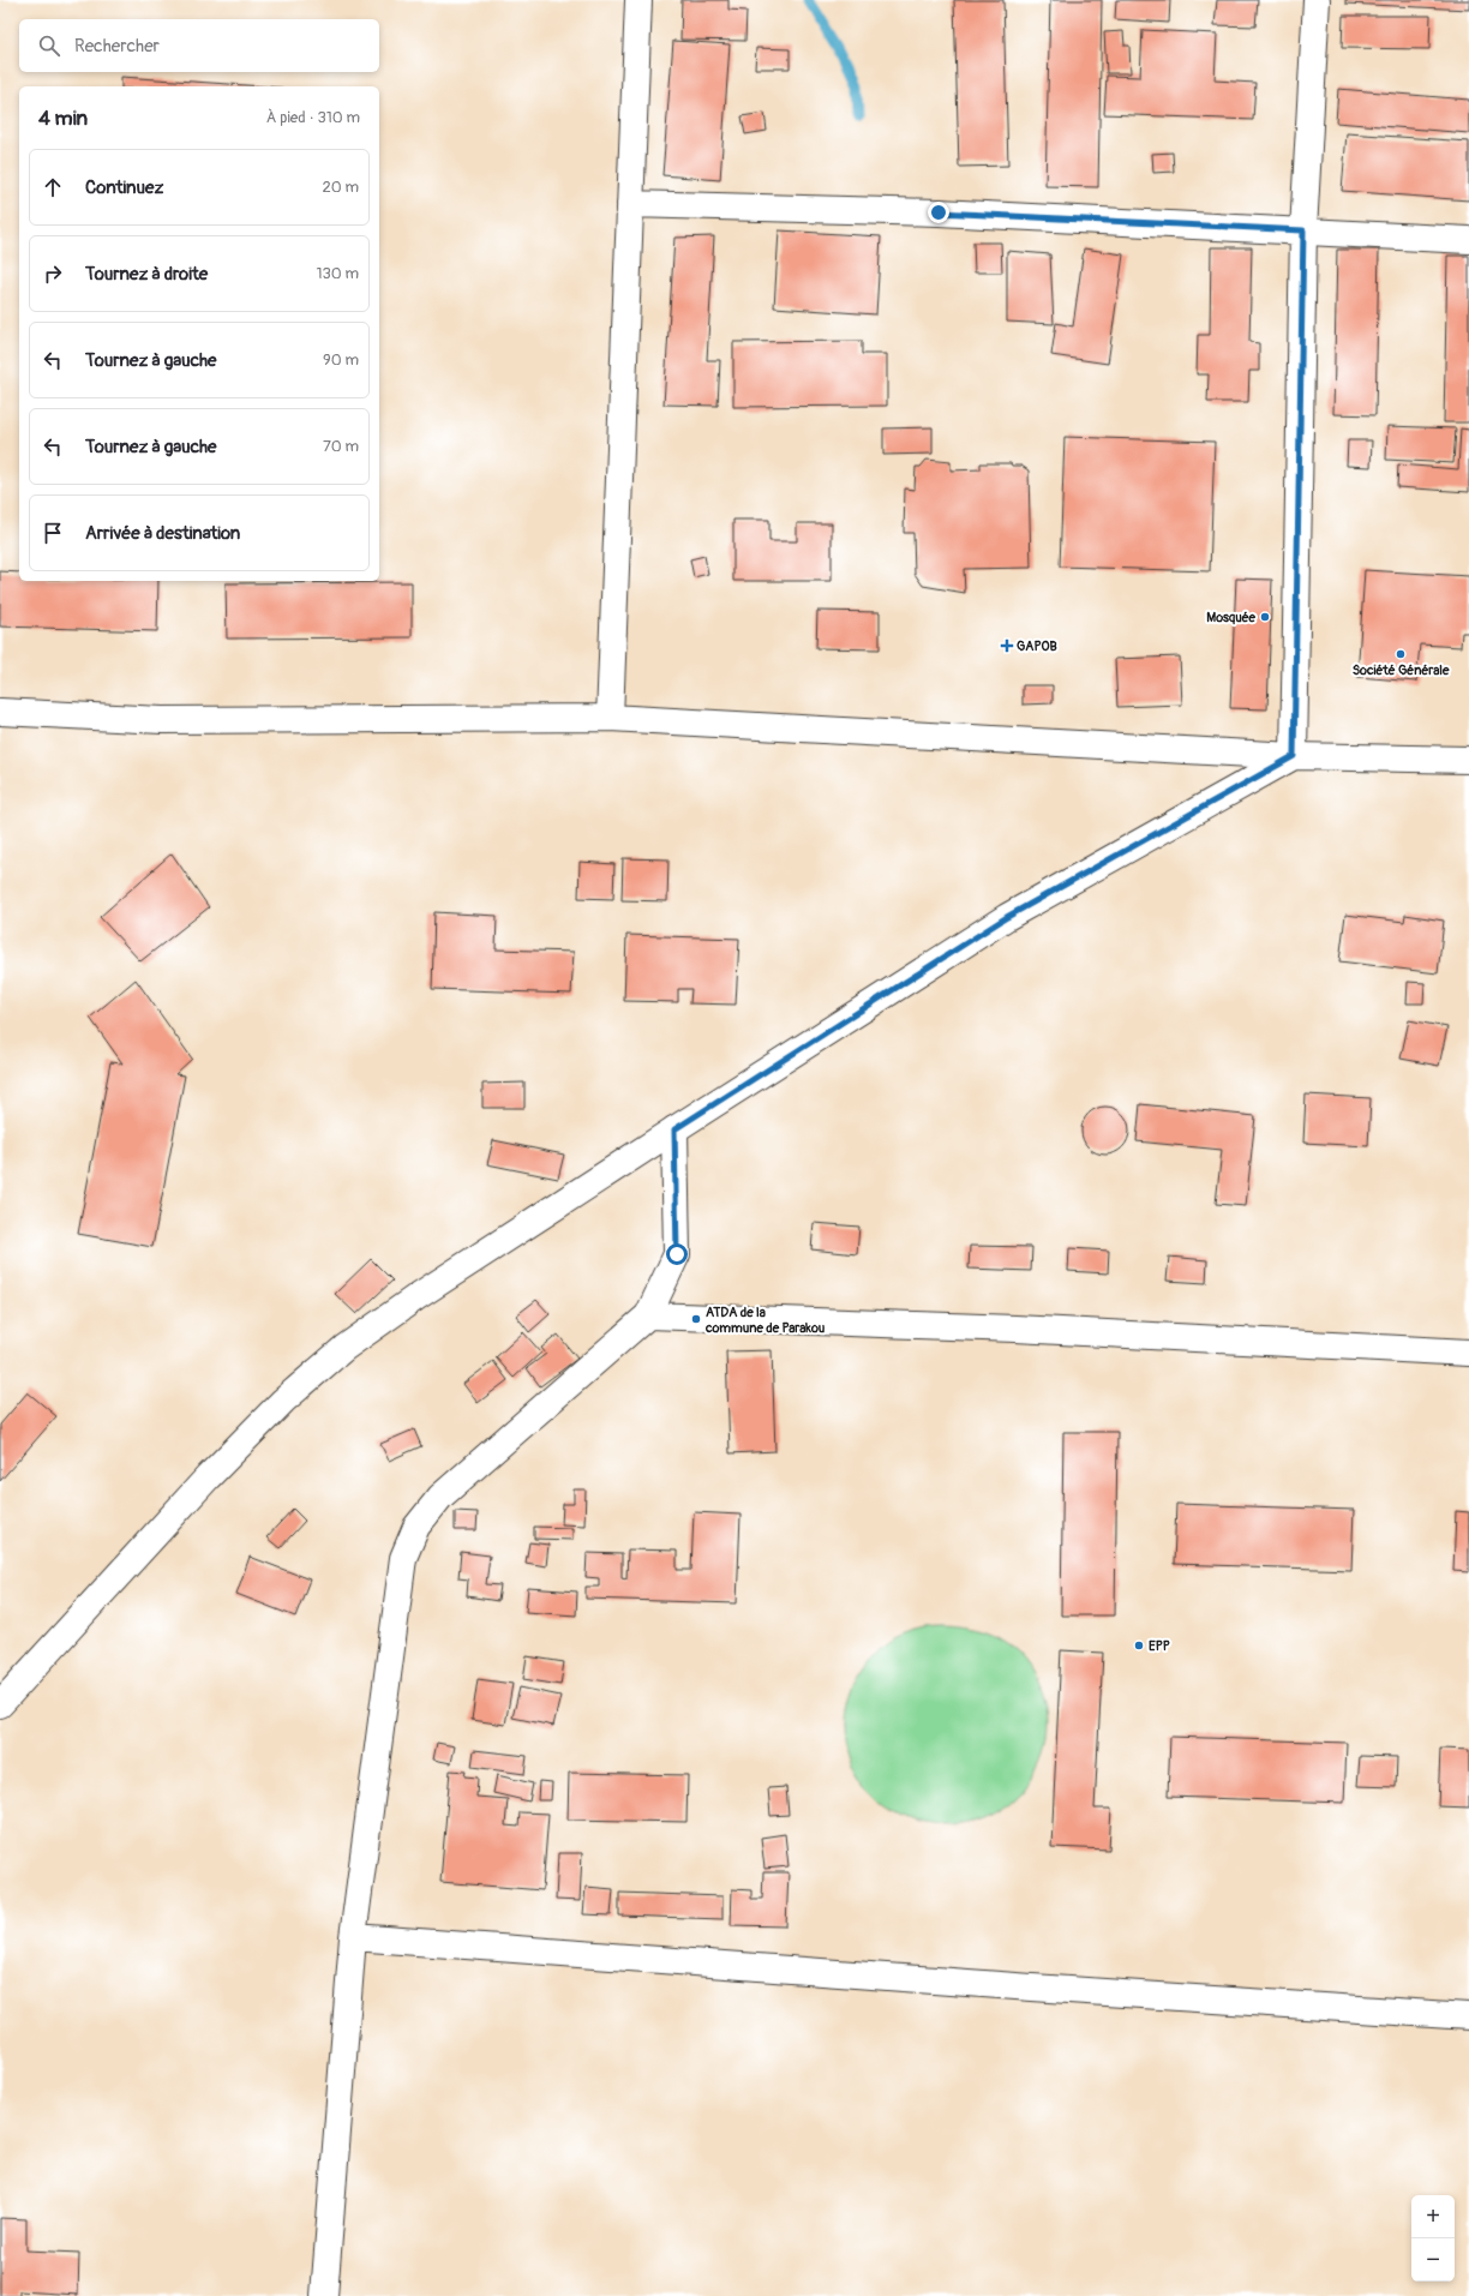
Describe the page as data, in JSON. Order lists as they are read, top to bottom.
{
  "places": {
    "other": [
      "Mosquée",
      "Société Générale",
      "ATDA de la commune de Parakou",
      "EPP"
    ],
    "health": ["GAPOB"]
  },
  "page": {
    "search": "Rechercher",
    "heading": ["4 min", "À pied · 310 m"],
    "list": [
      ["Continuez", "20 m"],
      ["Tournez à droite", "130 m"],
      ["Tournez à gauche", "90 m"],
      ["Tournez à gauche", "70 m"],
      "Arrivée à destination"
    ],
    "map_buttons": ["+", "−"]
  }
}
